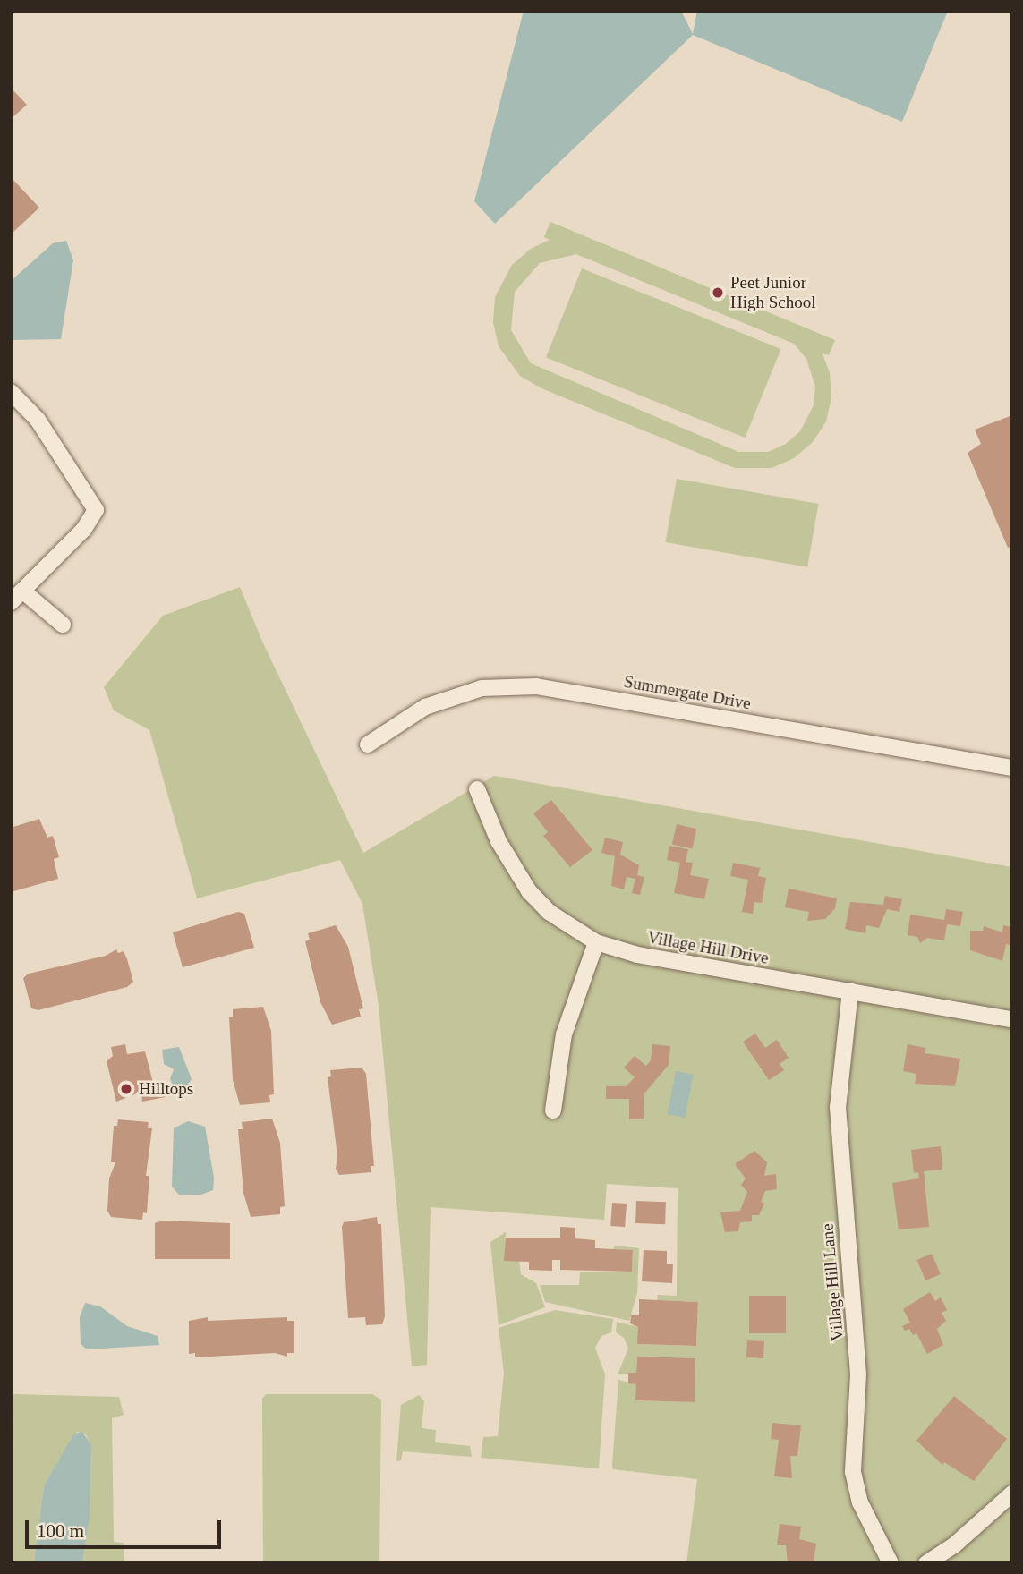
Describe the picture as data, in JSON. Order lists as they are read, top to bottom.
{
  "streets": {
    "street": ["Summergate Drive", "Village Hill Drive", "Village Hill Lane"]
  },
  "crossings": [
    ["Village Hill Drive", "Village Hill Lane"]
  ],
  "places": ["Peet Junior High School", "Hilltops"],
  "scale_bar": "100 m"
}
